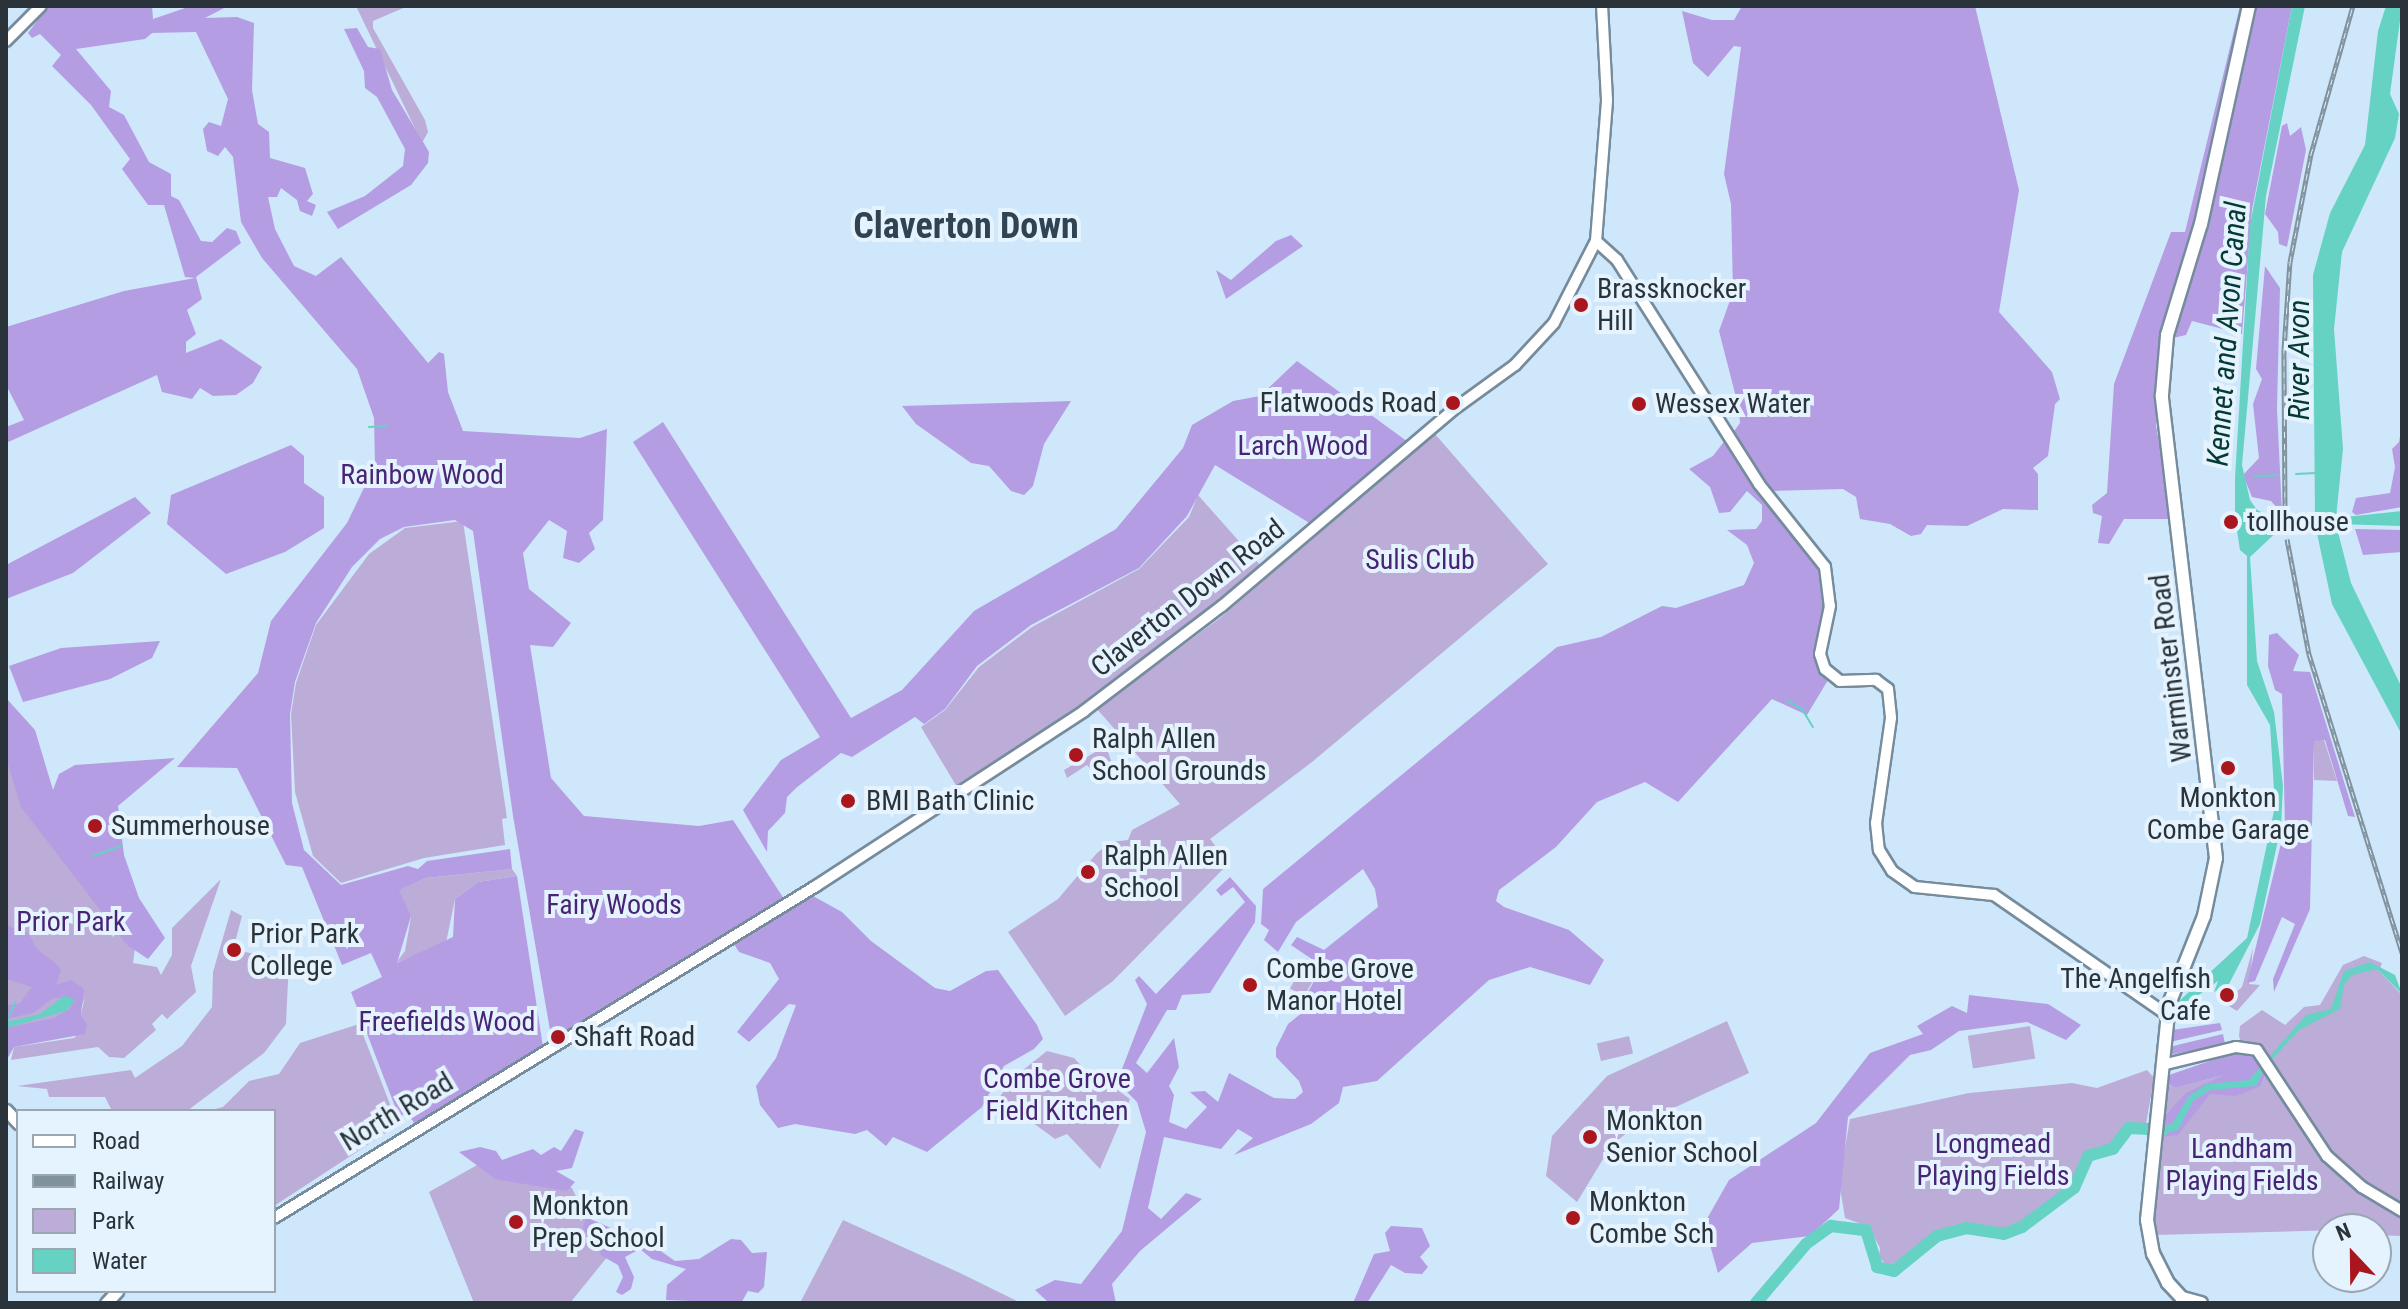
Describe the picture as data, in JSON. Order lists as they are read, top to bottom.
{
  "streets": {
    "highway": ["Warminster Road"],
    "street": ["Claverton Down Road", "North Road"]
  },
  "crossings": [
    ["Claverton Down Road", "North Road"]
  ],
  "districts": ["Claverton Down"],
  "water": ["Kennet and Avon Canal", "River Avon"],
  "parks": [
    "Larch Wood",
    "Rainbow Wood",
    "Sulis Club",
    "Fairy Woods",
    "Prior Park",
    "Freefields Wood",
    "Combe Grove Field Kitchen",
    "Longmead Playing Fields",
    "Landham Playing Fields"
  ],
  "places": [
    "Brassknocker Hill",
    "Flatwoods Road",
    "Wessex Water",
    "tollhouse",
    "Ralph Allen School Grounds",
    "Monkton Combe Garage",
    "BMI Bath Clinic",
    "Summerhouse",
    "Ralph Allen School",
    "Prior Park College",
    "Combe Grove Manor Hotel",
    "The Angelfish Cafe",
    "Shaft Road",
    "Monkton Senior School",
    "Monkton Combe Sch",
    "Monkton Prep School"
  ],
  "legend": [
    "Road",
    "Railway",
    "Park",
    "Water"
  ],
  "north": "top"
}
